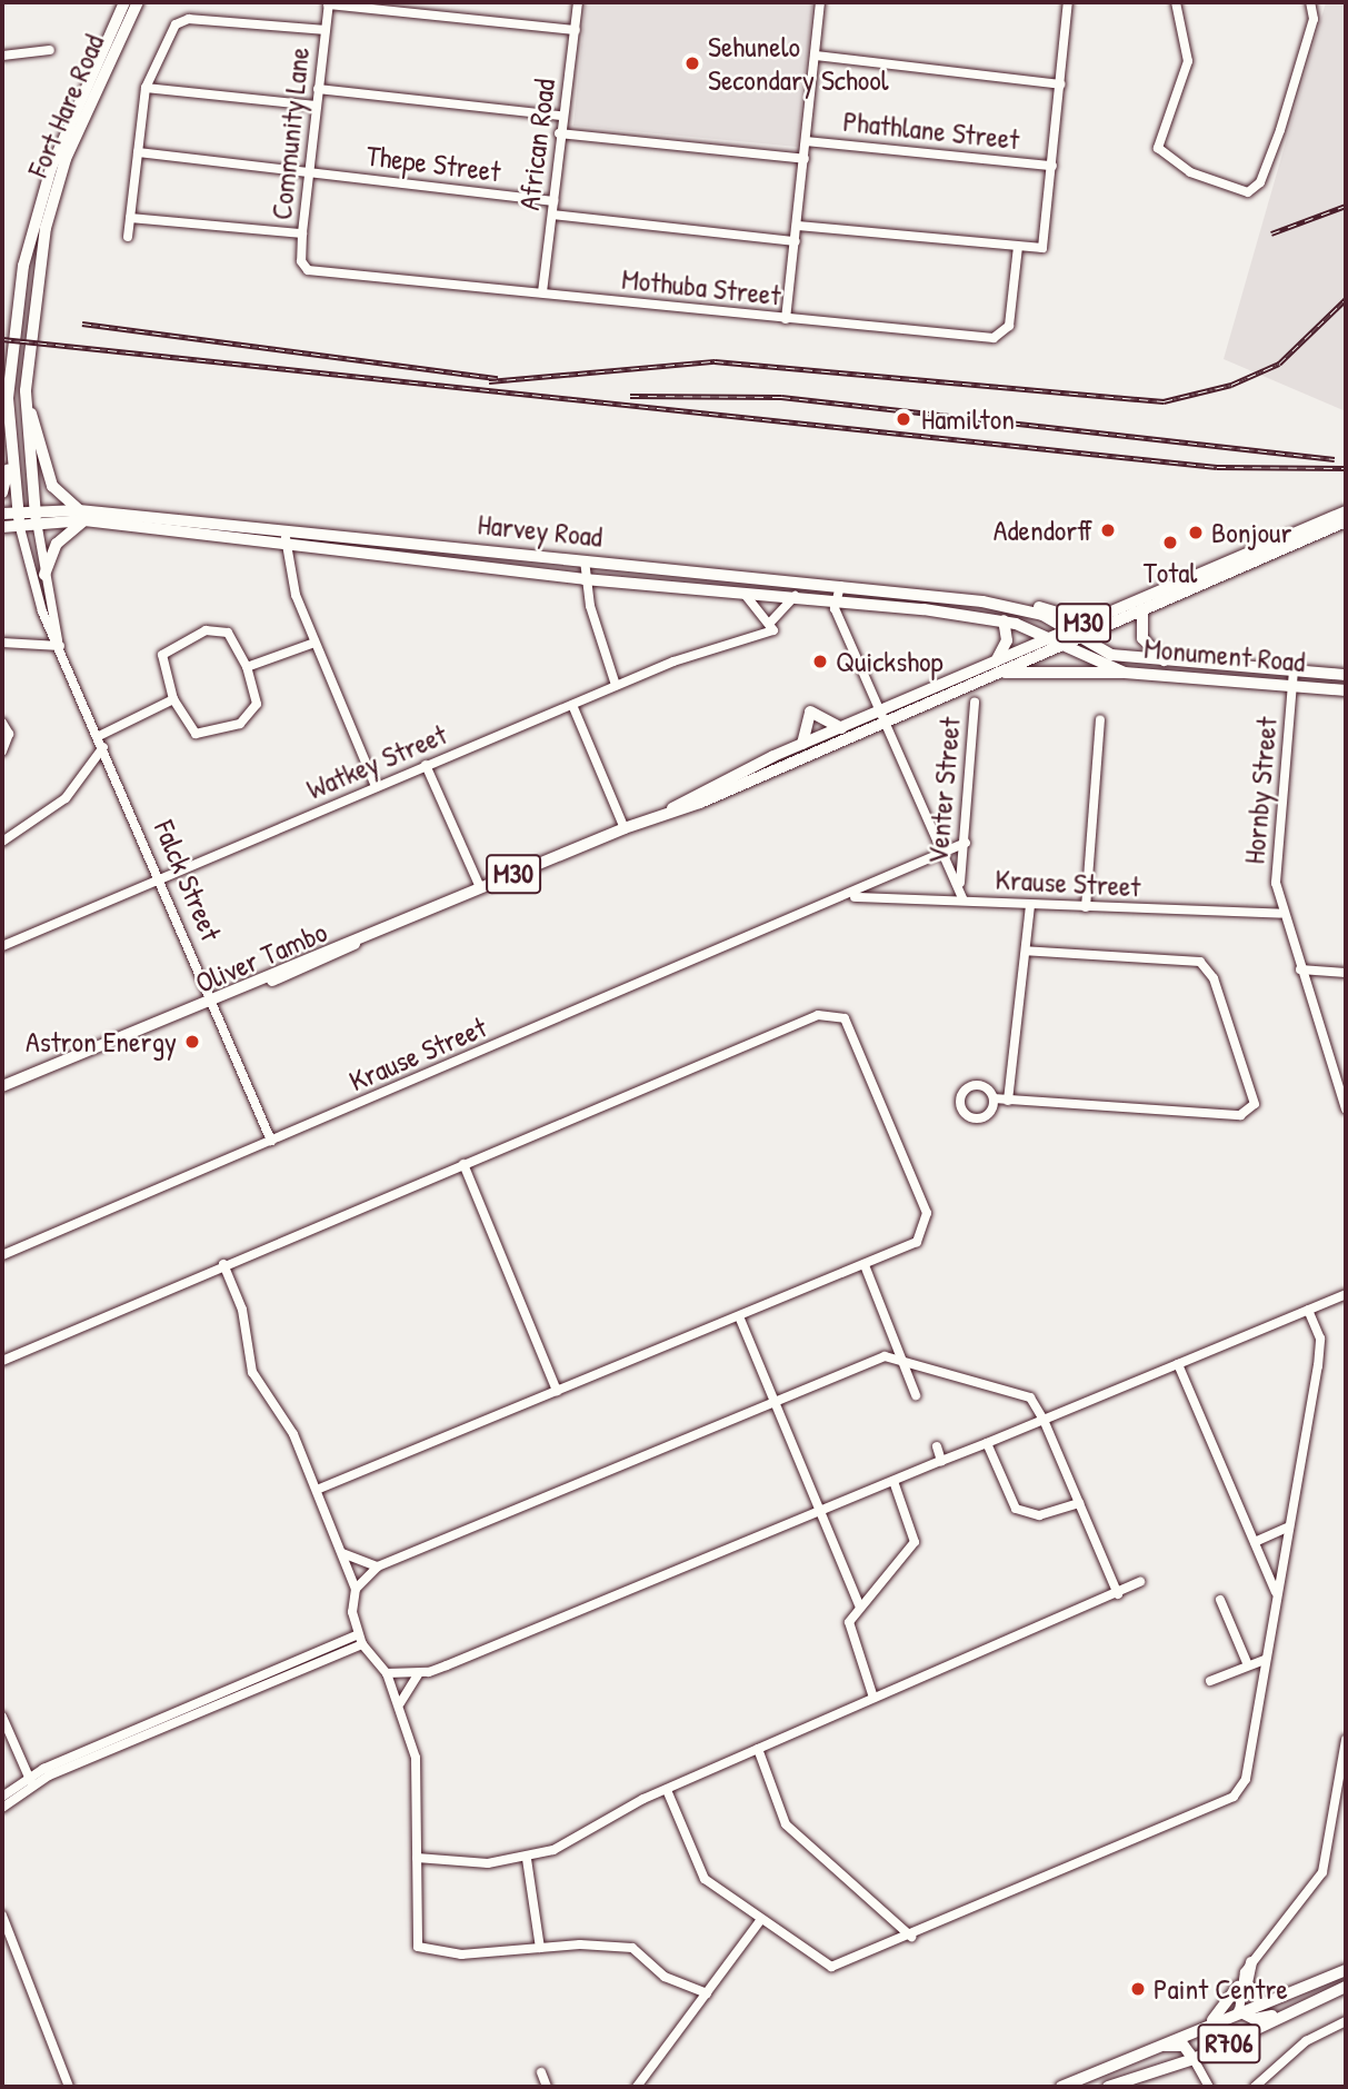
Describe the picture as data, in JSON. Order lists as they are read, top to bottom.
{
  "streets": {
    "main road": [
      "Fort Hare Road",
      "Harvey Road",
      "M30",
      "Monument Road",
      "Oliver Tambo",
      "R706"
    ],
    "street": [
      "Phathlane Street",
      "Community Lane",
      "African Road",
      "Thepe Street",
      "Mothuba Street",
      "Watkey Street",
      "Venter Street",
      "Hornby Street",
      "Falck Street",
      "Krause Street"
    ]
  },
  "crossings": [
    ["Fort Hare Road", "Harvey Road"],
    ["Fort Hare Road", "Falck Street"],
    ["Phathlane Street", "African Road"],
    ["Community Lane", "Thepe Street"],
    ["Community Lane", "Mothuba Street"],
    ["African Road", "Thepe Street"],
    ["African Road", "Mothuba Street"],
    ["Harvey Road", "M30"],
    ["Harvey Road", "Monument Road"],
    ["Harvey Road", "Falck Street"],
    ["M30", "Monument Road"],
    ["M30", "Oliver Tambo"],
    ["Monument Road", "Hornby Street"],
    ["Watkey Street", "Falck Street"],
    ["Venter Street", "Krause Street"],
    ["Hornby Street", "Krause Street"],
    ["Falck Street", "Krause Street"],
    ["Falck Street", "Oliver Tambo"]
  ],
  "places": [
    "Sehunelo Secondary School",
    "Hamilton",
    "Adendorff",
    "Bonjour",
    "Total",
    "Quickshop",
    "Astron Energy",
    "Paint Centre"
  ]
}
